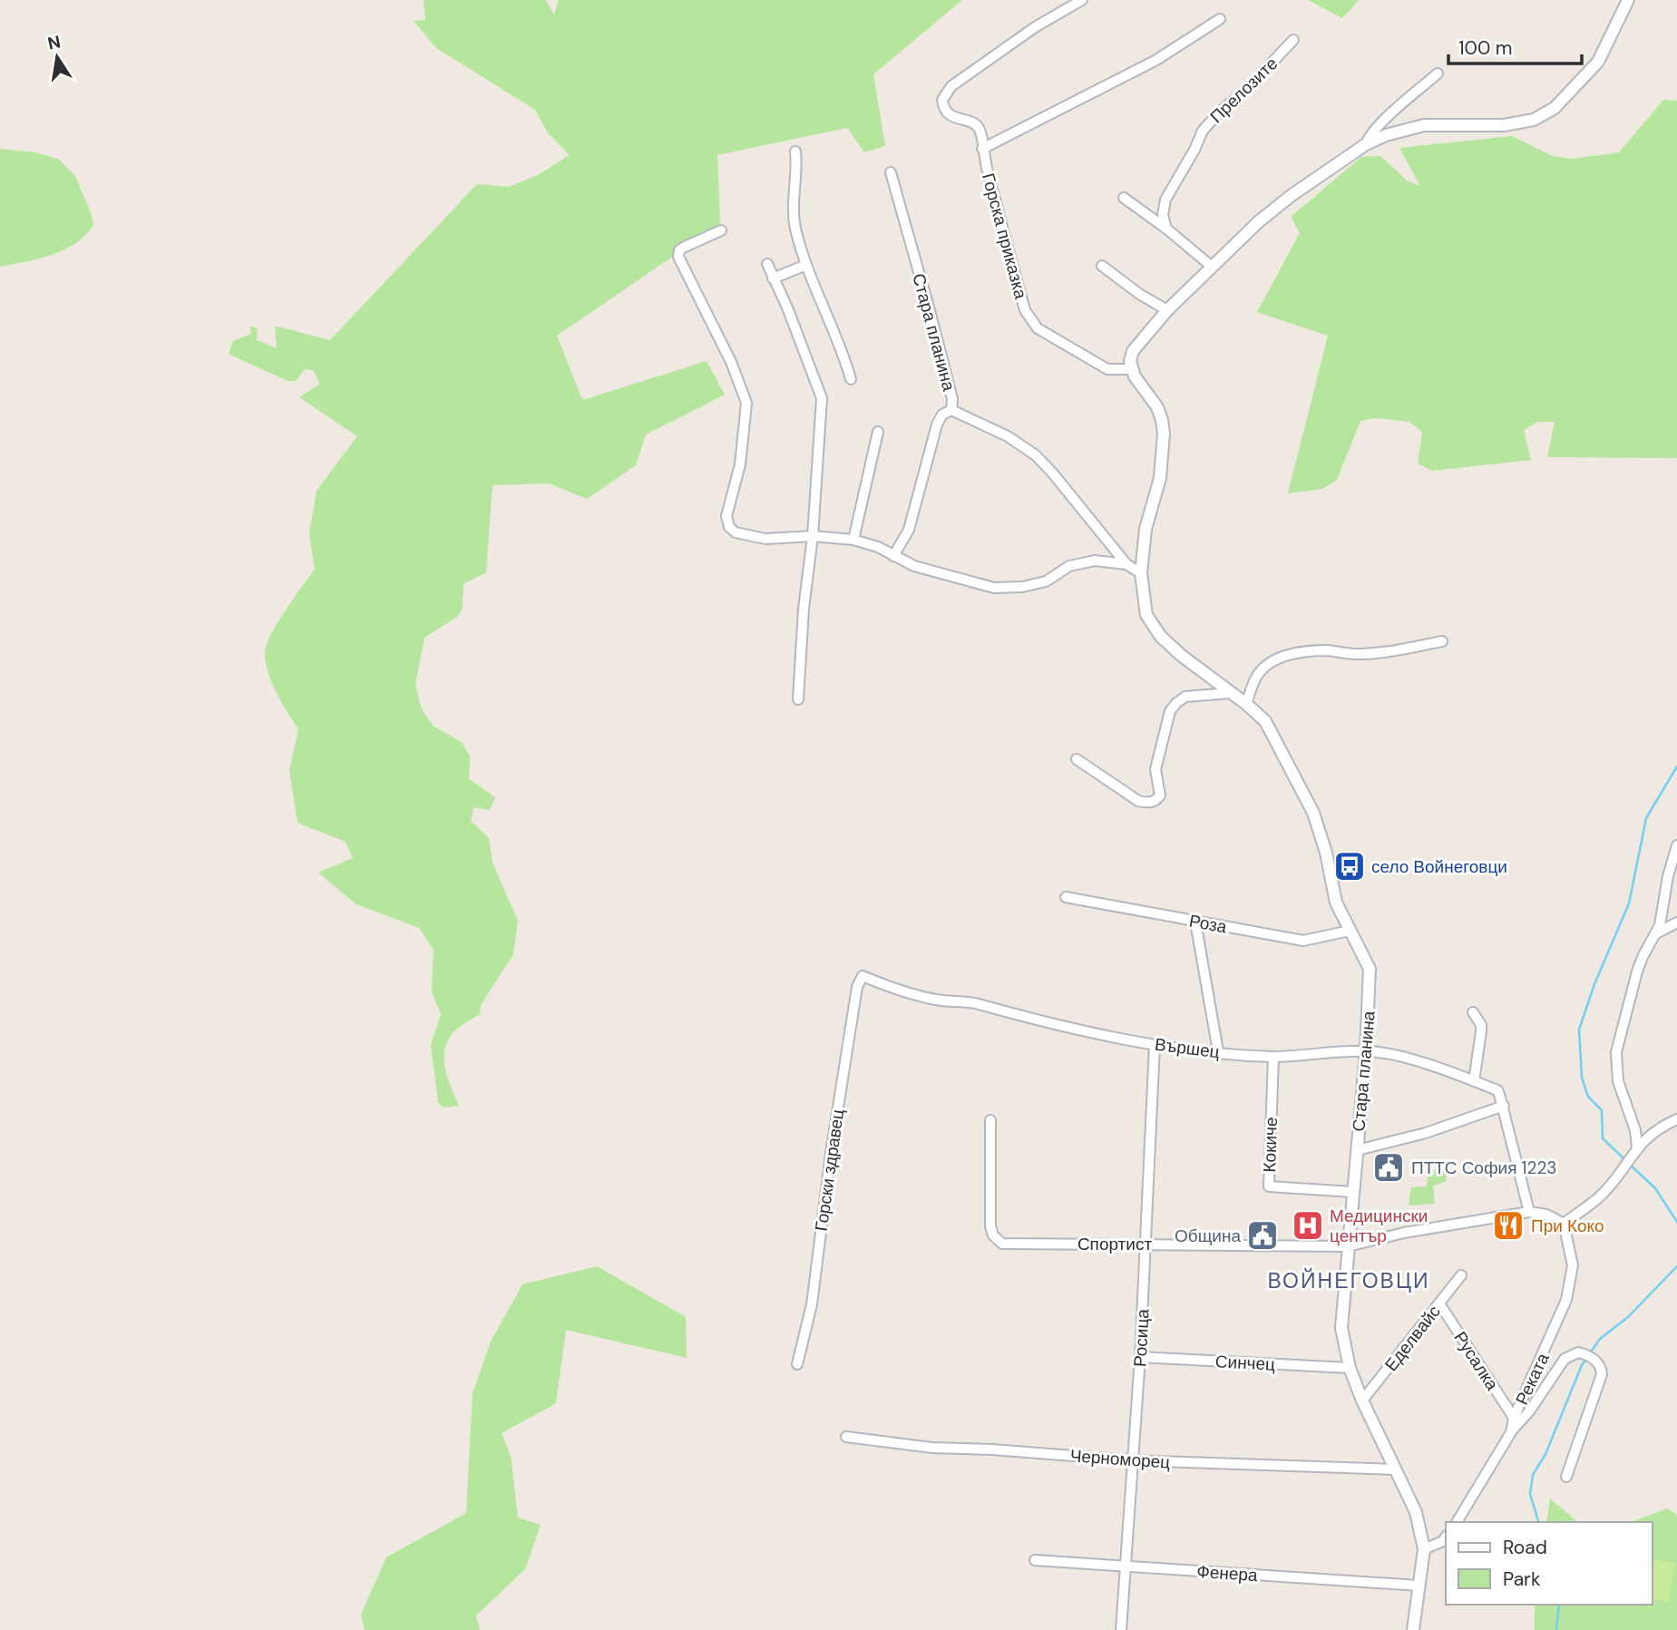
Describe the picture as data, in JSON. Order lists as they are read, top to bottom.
{
  "streets": {
    "street": [
      "Прелозите",
      "Горска приказка",
      "Стара планина",
      "Роза",
      "Вършец",
      "Кокиче",
      "Горски здравец",
      "Спортист",
      "Росица",
      "Еделвайс",
      "Русалка",
      "Синчец",
      "Реката",
      "Черноморец",
      "Фенера"
    ]
  },
  "crossings": [
    ["Горска приказка", "Стара планина"],
    ["Стара планина", "Роза"],
    ["Стара планина", "Вършец"],
    ["Стара планина", "Кокиче"],
    ["Стара планина", "Спортист"],
    ["Стара планина", "Еделвайс"],
    ["Стара планина", "Синчец"],
    ["Стара планина", "Черноморец"],
    ["Стара планина", "Фенера"],
    ["Вършец", "Кокиче"],
    ["Вършец", "Горски здравец"],
    ["Вършец", "Росица"],
    ["Спортист", "Росица"],
    ["Спортист", "Реката"],
    ["Росица", "Синчец"],
    ["Росица", "Черноморец"],
    ["Росица", "Фенера"],
    ["Еделвайс", "Русалка"],
    ["Русалка", "Реката"]
  ],
  "districts": ["ВОЙНЕГОВЦИ"],
  "places": {
    "bus stop": ["село Войнеговци"],
    "public building": ["ПТТС София 1223", "Община"],
    "hospital": ["Медицински център"],
    "restaurant": ["При Коко"]
  },
  "legend": ["Road", "Park"],
  "scale_bar": "100 m",
  "north": "top"
}
